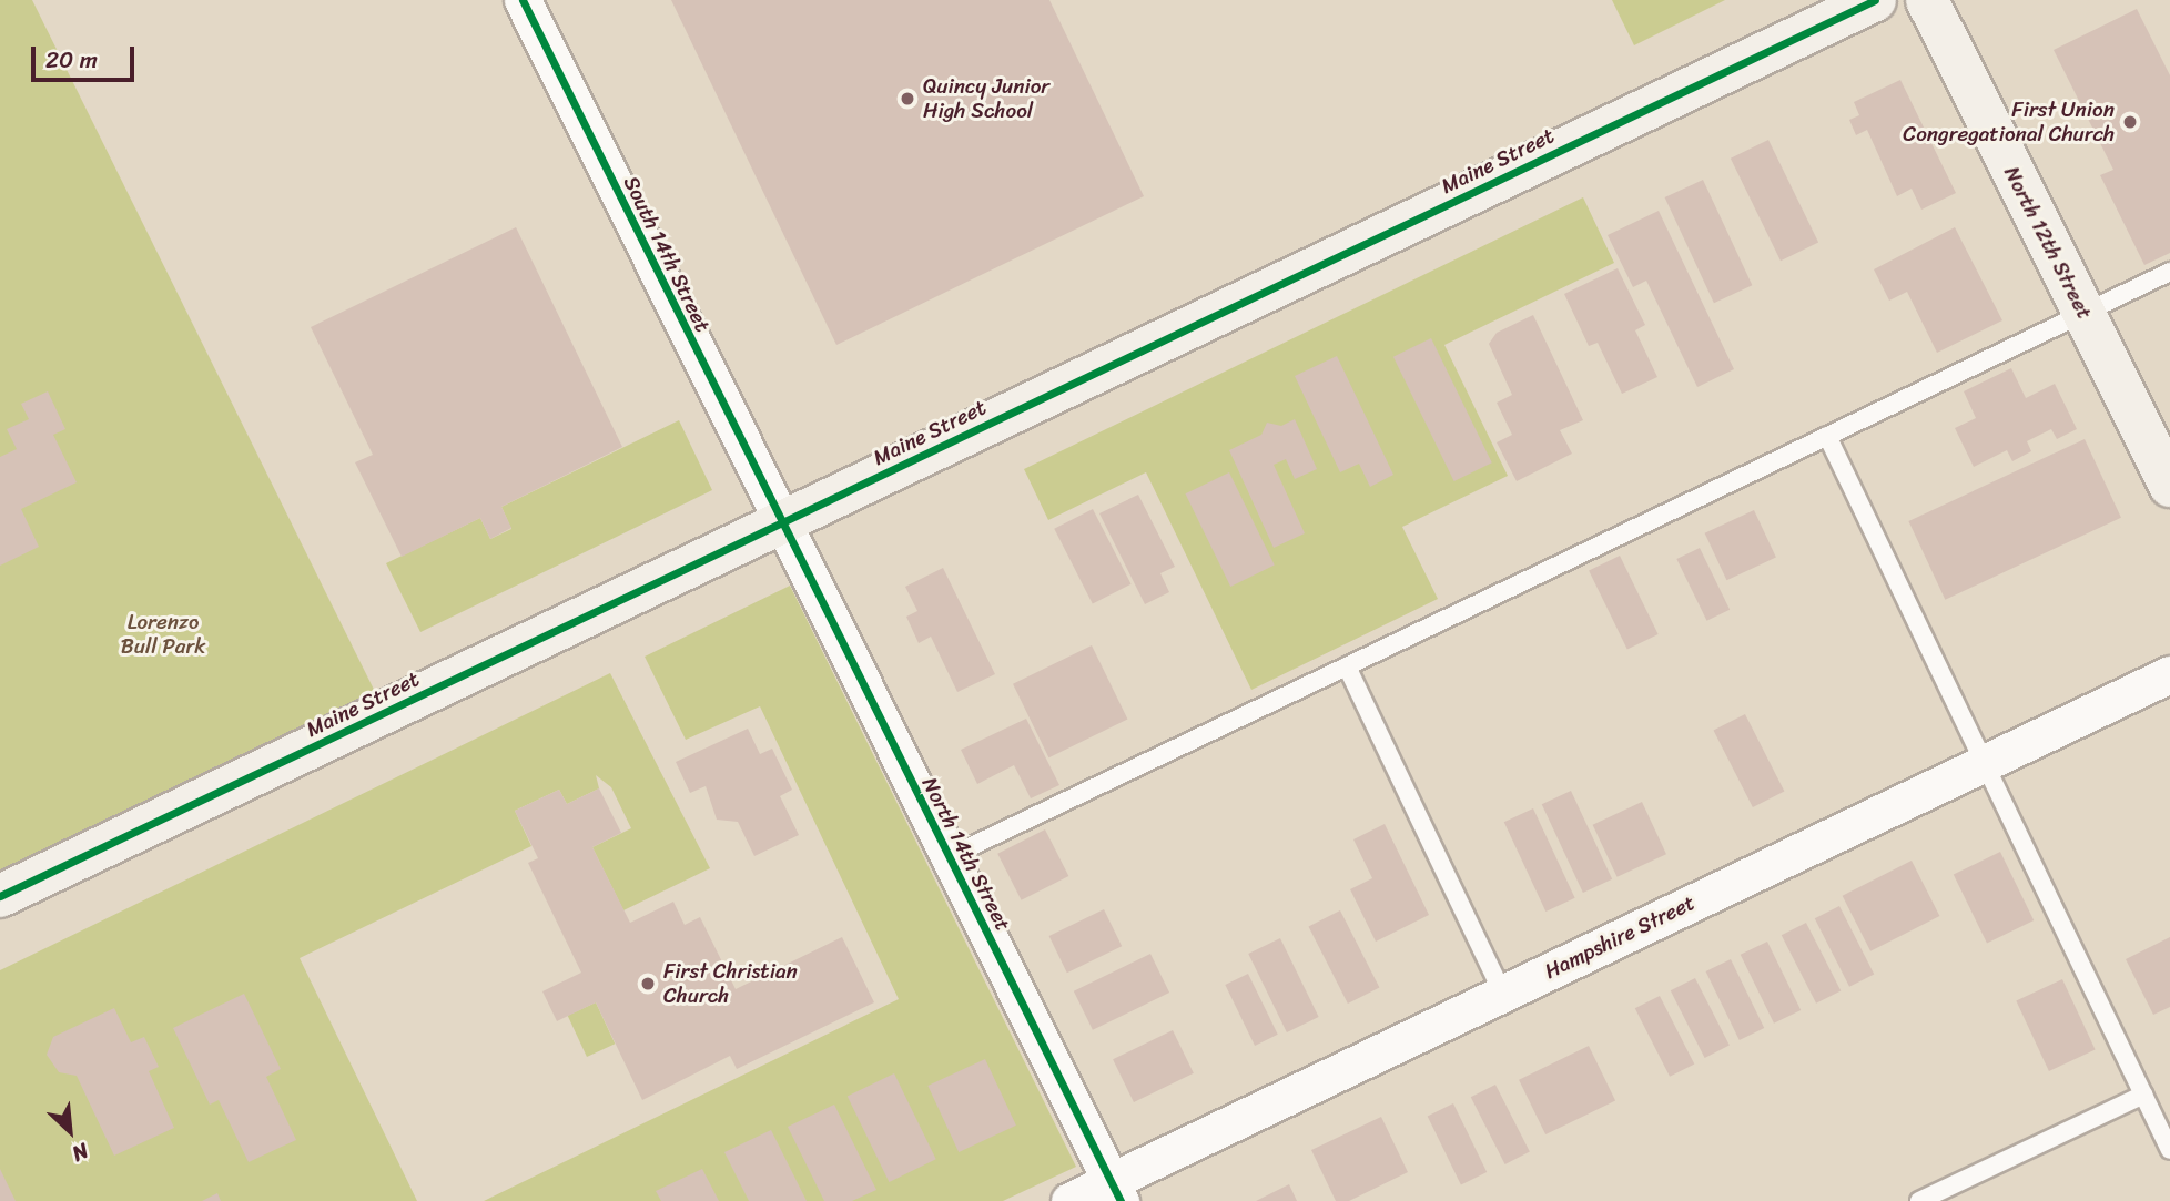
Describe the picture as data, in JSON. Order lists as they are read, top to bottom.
{
  "streets": {
    "street": [
      "Maine Street",
      "North 12th Street",
      "South 14th Street",
      "North 14th Street",
      "Hampshire Street"
    ]
  },
  "crossings": [
    ["Maine Street", "South 14th Street"],
    ["Maine Street", "North 14th Street"],
    ["South 14th Street", "North 14th Street"],
    ["North 14th Street", "Hampshire Street"]
  ],
  "parks": ["Lorenzo Bull Park"],
  "places": ["Quincy Junior High School", "First Union Congregational Church", "First Christian Church"],
  "scale_bar": "20 m",
  "north": "bottom right"
}
